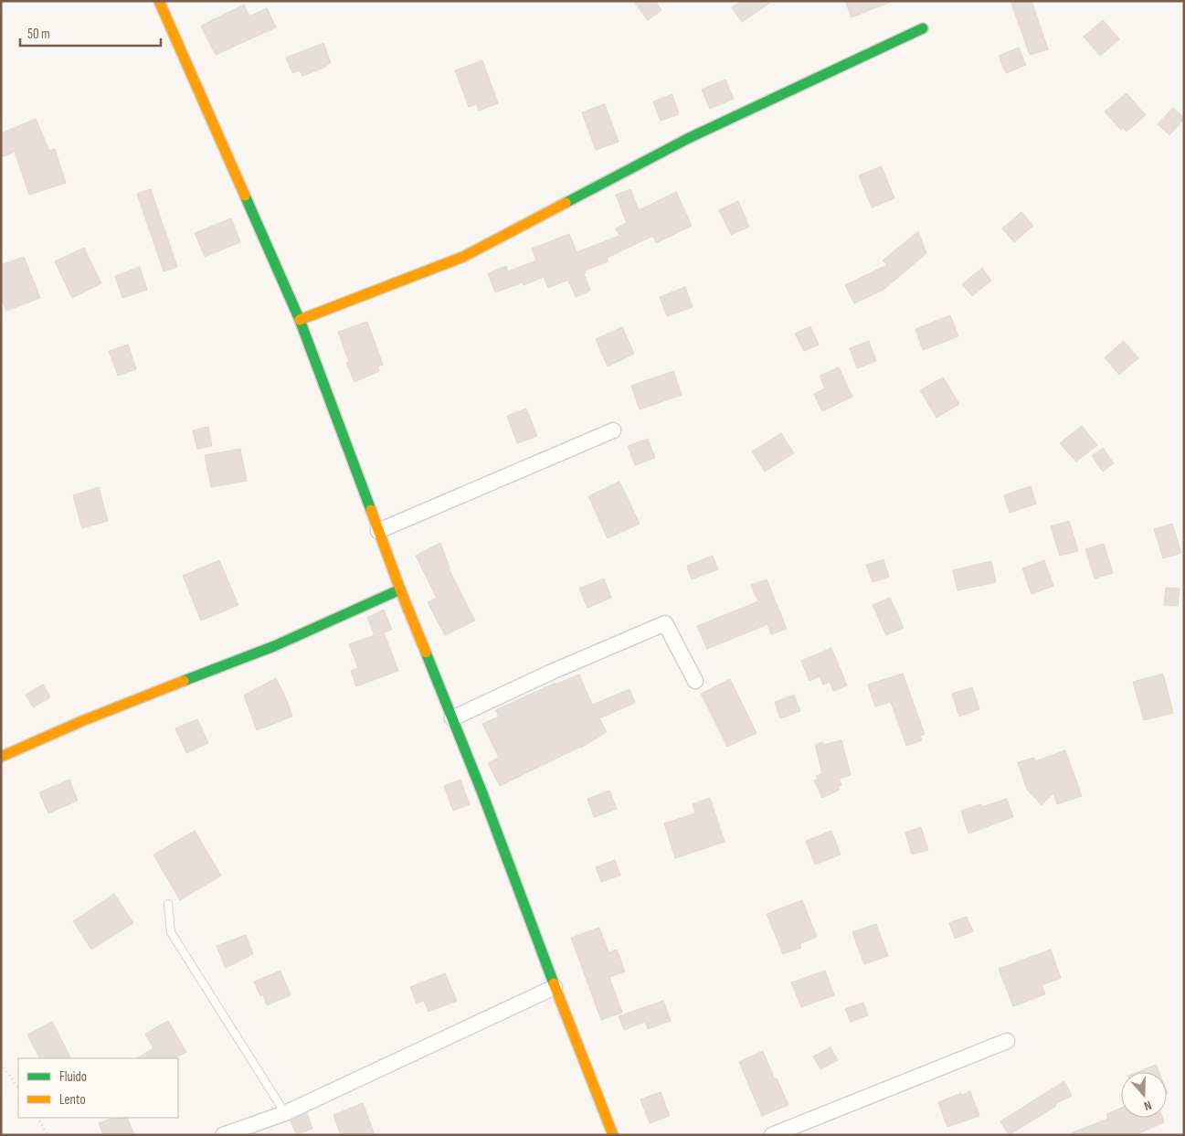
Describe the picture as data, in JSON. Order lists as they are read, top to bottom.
{
  "legend": ["Fluido", "Lento"],
  "scale_bar": "50 m",
  "north": "bottom"
}
